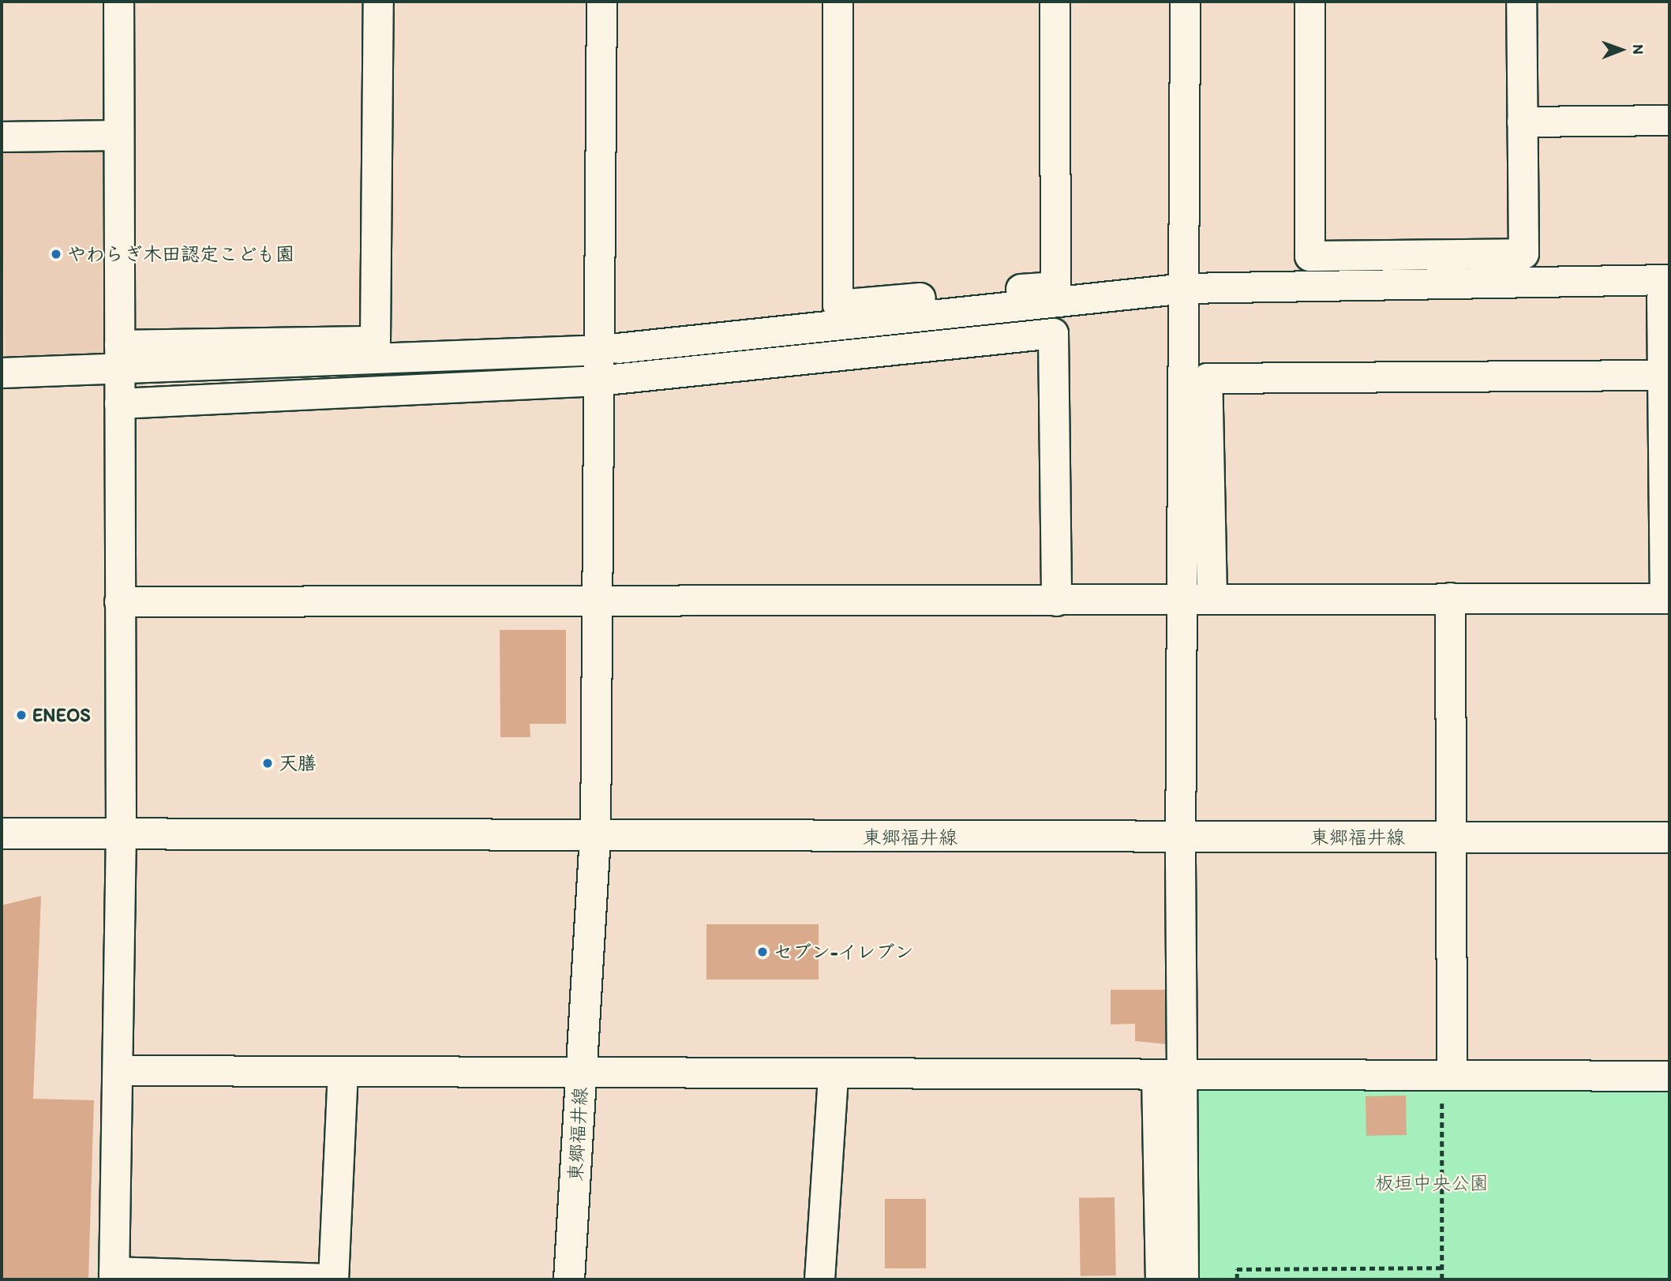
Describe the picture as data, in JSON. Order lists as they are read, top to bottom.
{
  "streets": {
    "main road": ["東郷福井線"]
  },
  "parks": ["板垣中央公園"],
  "places": [
    "やわらぎ木田認定こども園",
    "ENEOS",
    "天膳",
    "セブン-イレブン"
  ],
  "north": "right"
}
